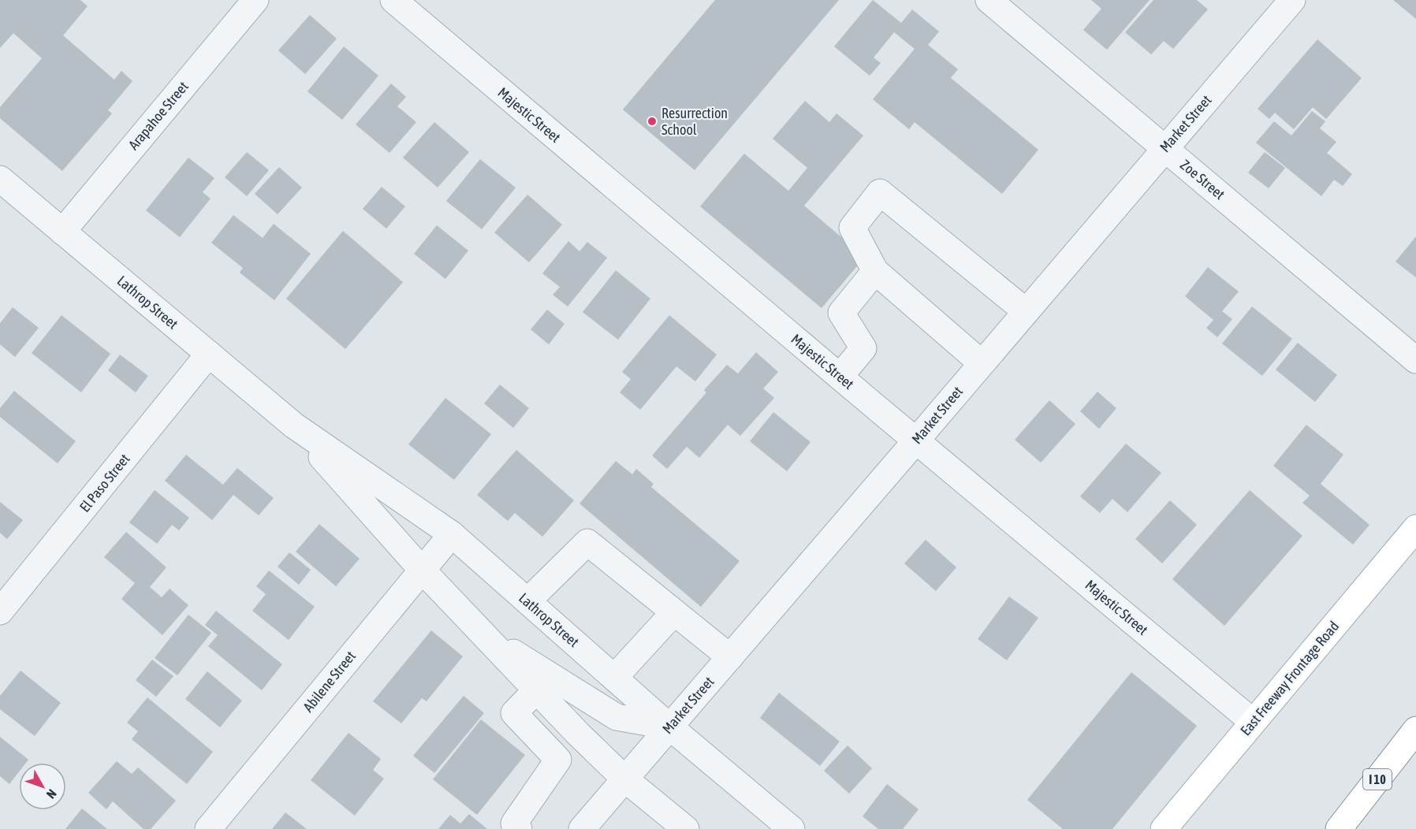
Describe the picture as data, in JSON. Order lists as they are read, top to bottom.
{
  "streets": {
    "main road": ["East Freeway Frontage Road", "I 10"],
    "street": [
      "Majestic Street",
      "Arapahoe Street",
      "Market Street",
      "Zoe Street",
      "Lathrop Street",
      "El Paso Street",
      "Abilene Street"
    ]
  },
  "crossings": [
    ["Majestic Street", "Market Street"],
    ["Majestic Street", "East Freeway Frontage Road"],
    ["Arapahoe Street", "Lathrop Street"],
    ["Market Street", "Zoe Street"],
    ["Market Street", "Lathrop Street"],
    ["Lathrop Street", "El Paso Street"],
    ["Lathrop Street", "Abilene Street"]
  ],
  "places": ["Resurrection School"],
  "north": "bottom right"
}
